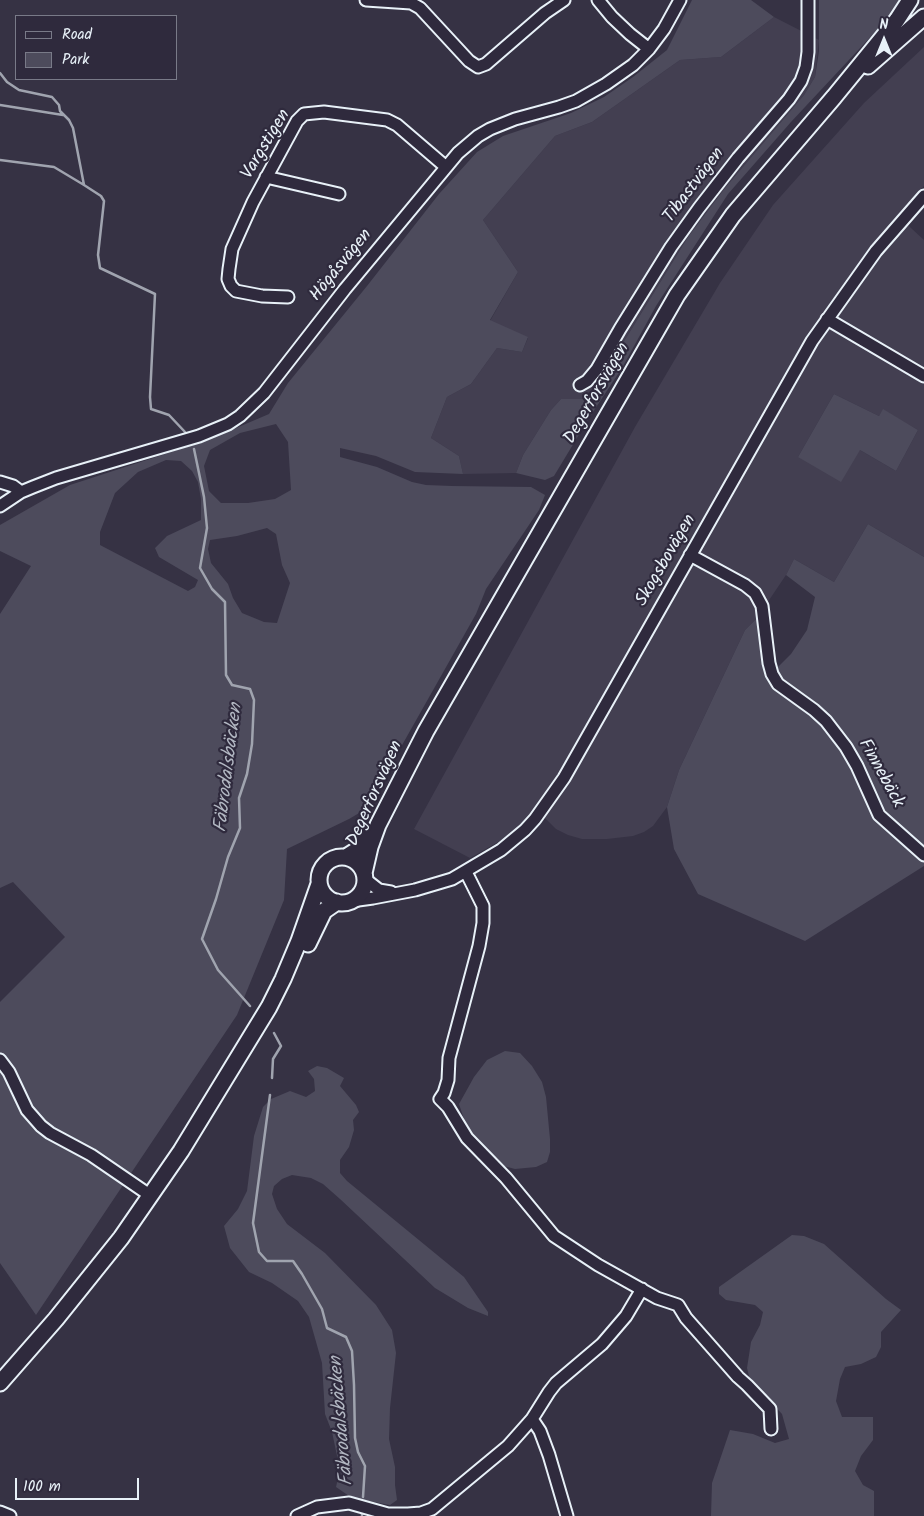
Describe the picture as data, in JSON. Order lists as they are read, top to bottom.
{
  "streets": {
    "main road": ["Degerforsvägen"],
    "street": [
      "Vargstigen",
      "Tibastvägen",
      "Högåsvägen",
      "Skogsbovägen",
      "Finnebäck"
    ]
  },
  "crossings": [
    ["Vargstigen", "Högåsvägen"],
    ["Degerforsvägen", "Skogsbovägen"],
    ["Skogsbovägen", "Finnebäck"]
  ],
  "water": ["Fäbrodalsbäcken"],
  "legend": ["Road", "Park"],
  "scale_bar": "100 m",
  "north": "top"
}
